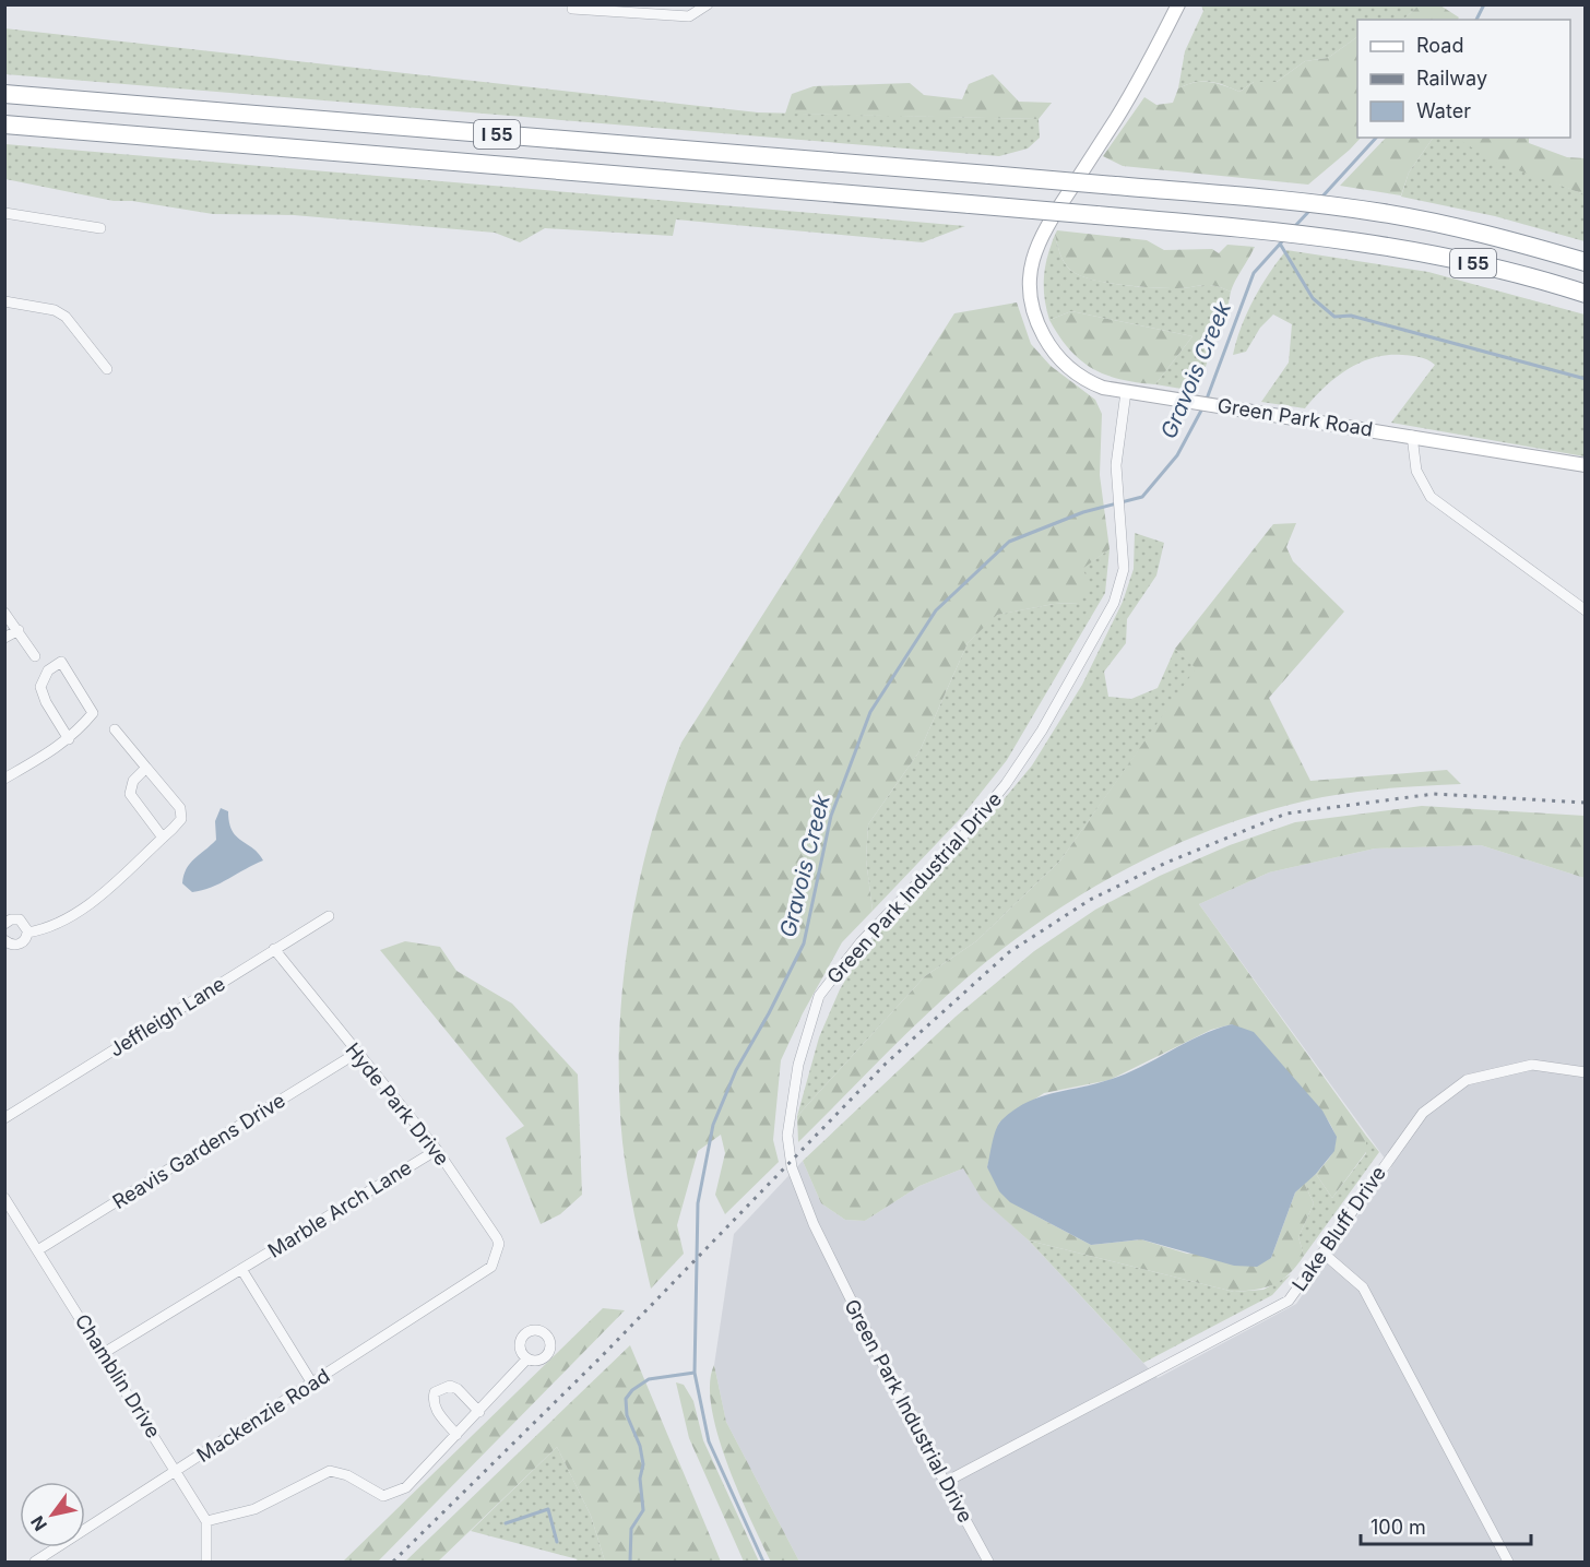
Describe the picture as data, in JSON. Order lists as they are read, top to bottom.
{
  "streets": {
    "highway": ["I 55"],
    "street": [
      "Green Park Road",
      "Green Park Industrial Drive",
      "Jeffleigh Lane",
      "Hyde Park Drive",
      "Reavis Gardens Drive",
      "Marble Arch Lane",
      "Lake Bluff Drive",
      "Chamblin Drive",
      "Mackenzie Road"
    ]
  },
  "crossings": [
    ["Green Park Road", "Green Park Industrial Drive"],
    ["Green Park Industrial Drive", "Lake Bluff Drive"],
    ["Jeffleigh Lane", "Hyde Park Drive"],
    ["Hyde Park Drive", "Reavis Gardens Drive"],
    ["Hyde Park Drive", "Marble Arch Lane"],
    ["Hyde Park Drive", "Mackenzie Road"],
    ["Reavis Gardens Drive", "Chamblin Drive"],
    ["Marble Arch Lane", "Chamblin Drive"],
    ["Chamblin Drive", "Mackenzie Road"]
  ],
  "water": ["Gravois Creek"],
  "legend": ["Road", "Railway", "Water"],
  "scale_bar": "100 m",
  "north": "bottom left"
}
